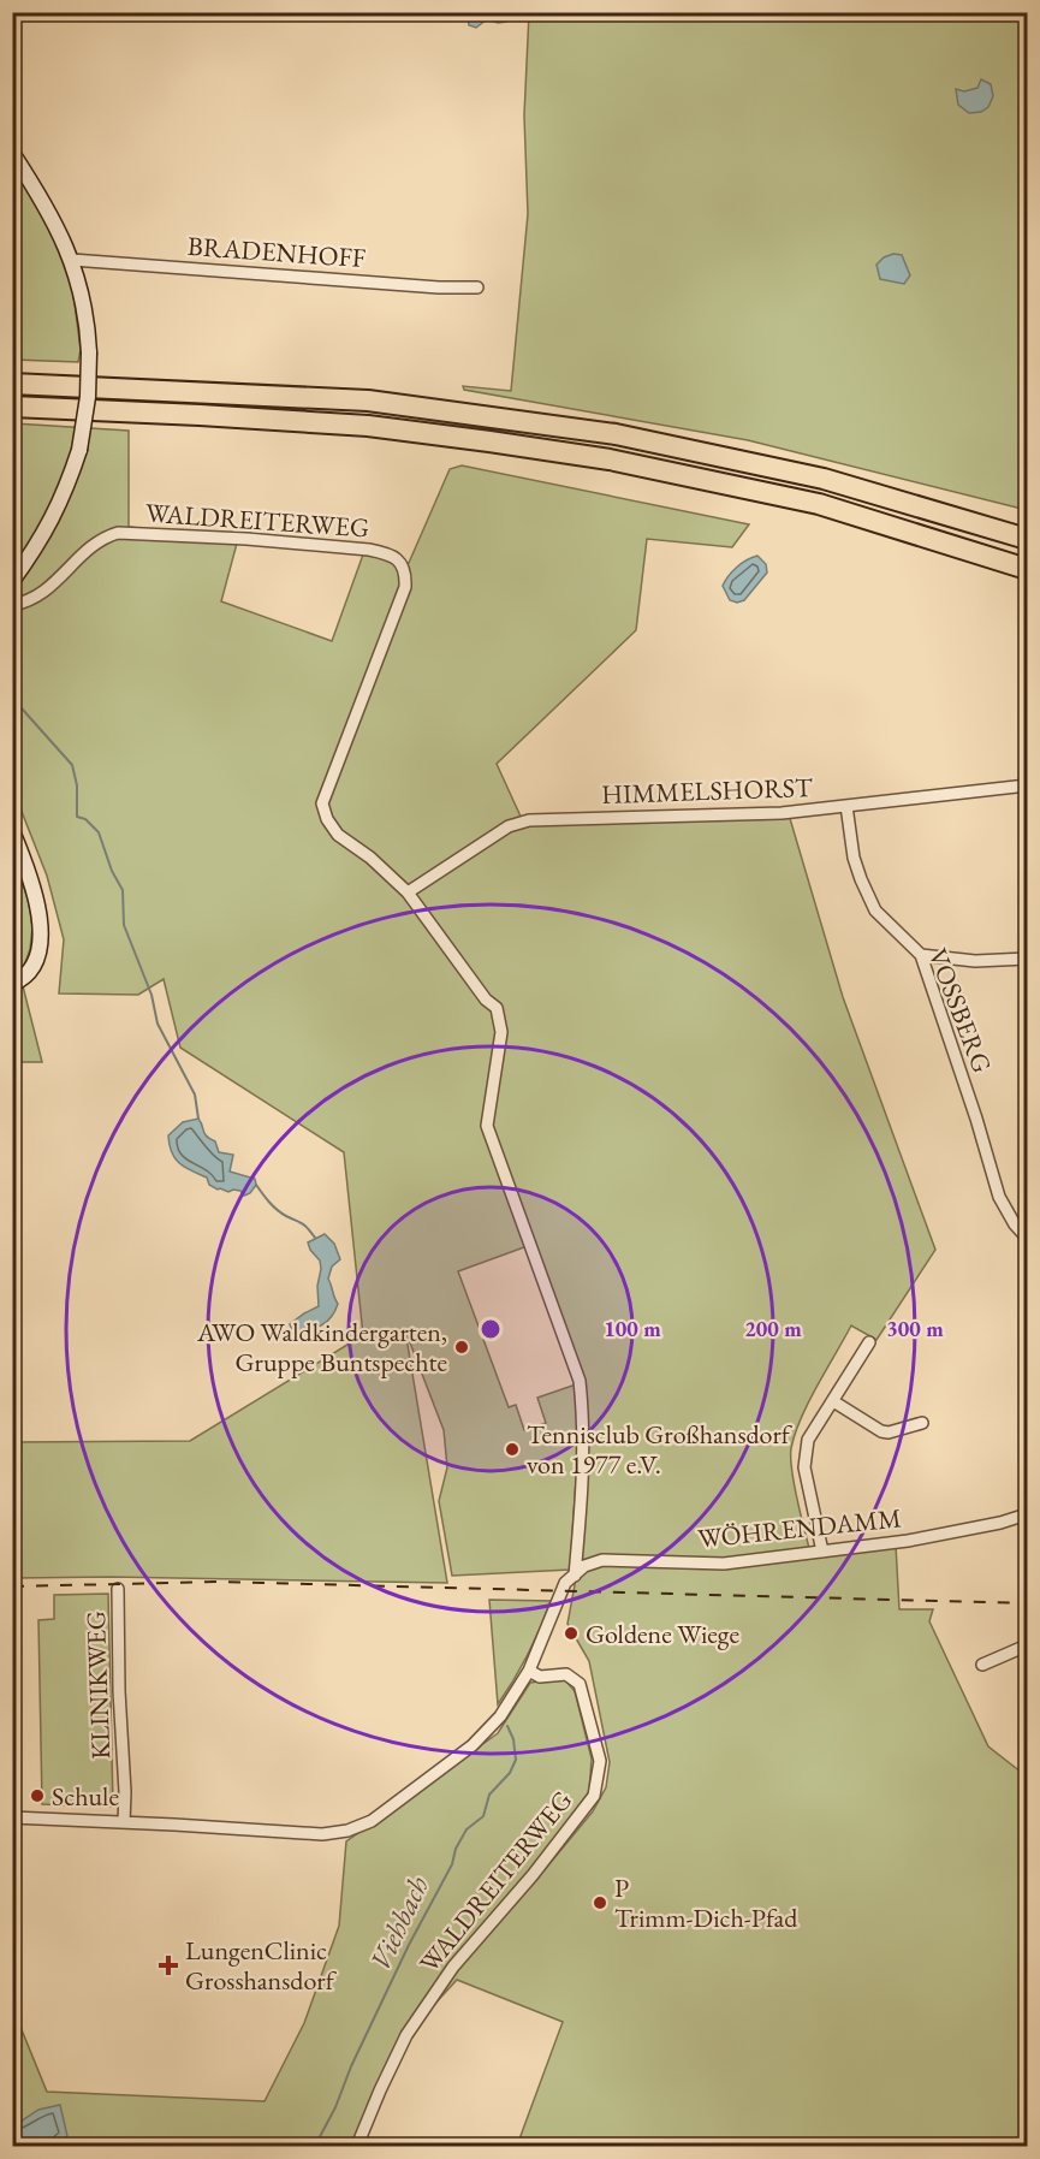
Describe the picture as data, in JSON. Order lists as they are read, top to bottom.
{
  "streets": {
    "street": [
      "BRADENHOFF",
      "WALDREITERWEG",
      "HIMMELSHORST",
      "VOSSBERG",
      "WÖHRENDAMM",
      "KLINIKWEG"
    ]
  },
  "crossings": [
    ["WALDREITERWEG", "HIMMELSHORST"],
    ["WALDREITERWEG", "WÖHRENDAMM"],
    ["HIMMELSHORST", "VOSSBERG"],
    ["WÖHRENDAMM", "KLINIKWEG"]
  ],
  "water": ["Viehbach"],
  "places": {
    "other": [
      "AWO Waldkindergarten, Gruppe Buntspechte",
      "Tennisclub Großhansdorf von 1977 e.V.",
      "Goldene Wiege",
      "Schule",
      "P Trimm-Dich-Pfad"
    ],
    "health": ["LungenClinic Grosshansdorf"]
  },
  "rings": ["100 m", "200 m", "300 m"]
}
